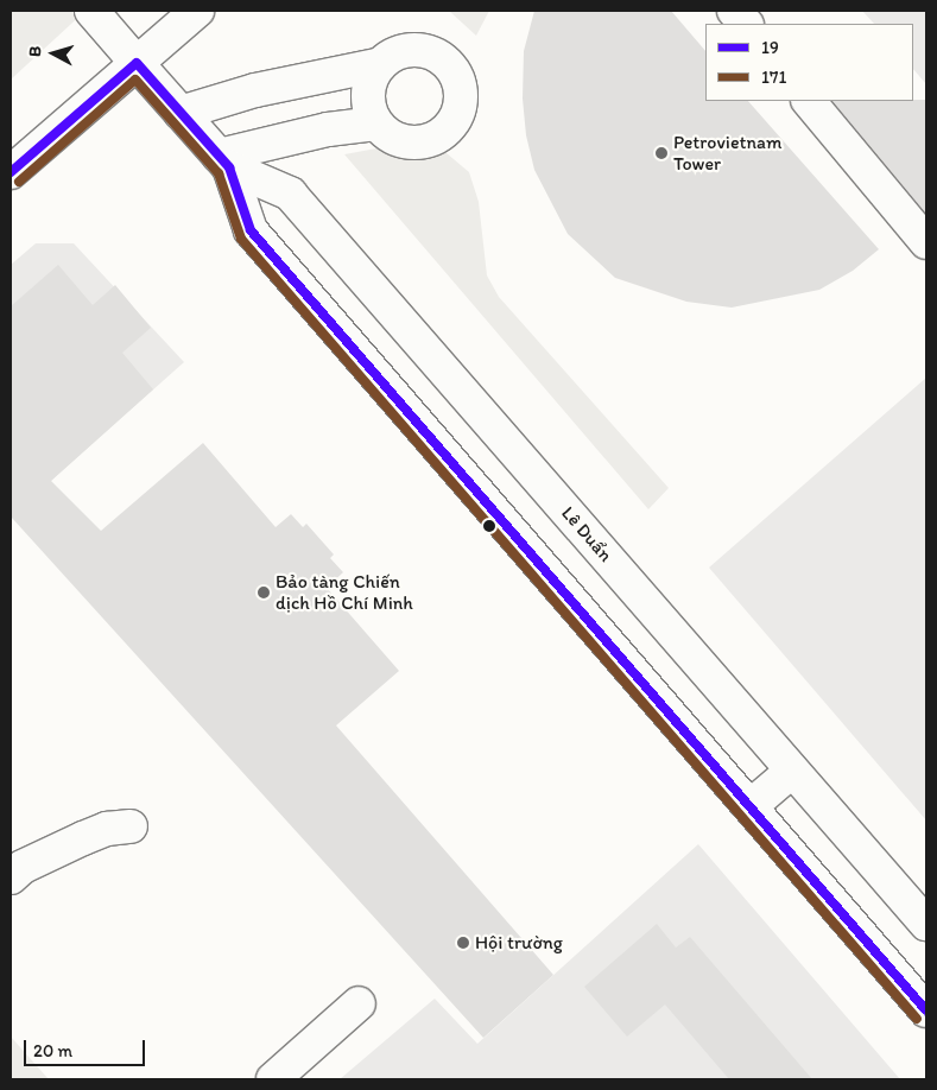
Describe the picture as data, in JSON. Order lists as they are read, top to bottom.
{
  "streets": {
    "main road": ["Lê Duẩn"]
  },
  "places": ["Petrovietnam Tower", "Bảo tàng Chiến dịch Hồ Chí Minh", "Hội trường"],
  "lines": ["transit line 19", "transit line 171"],
  "legend": ["19", "171"],
  "scale_bar": "20 m",
  "north": "left"
}
